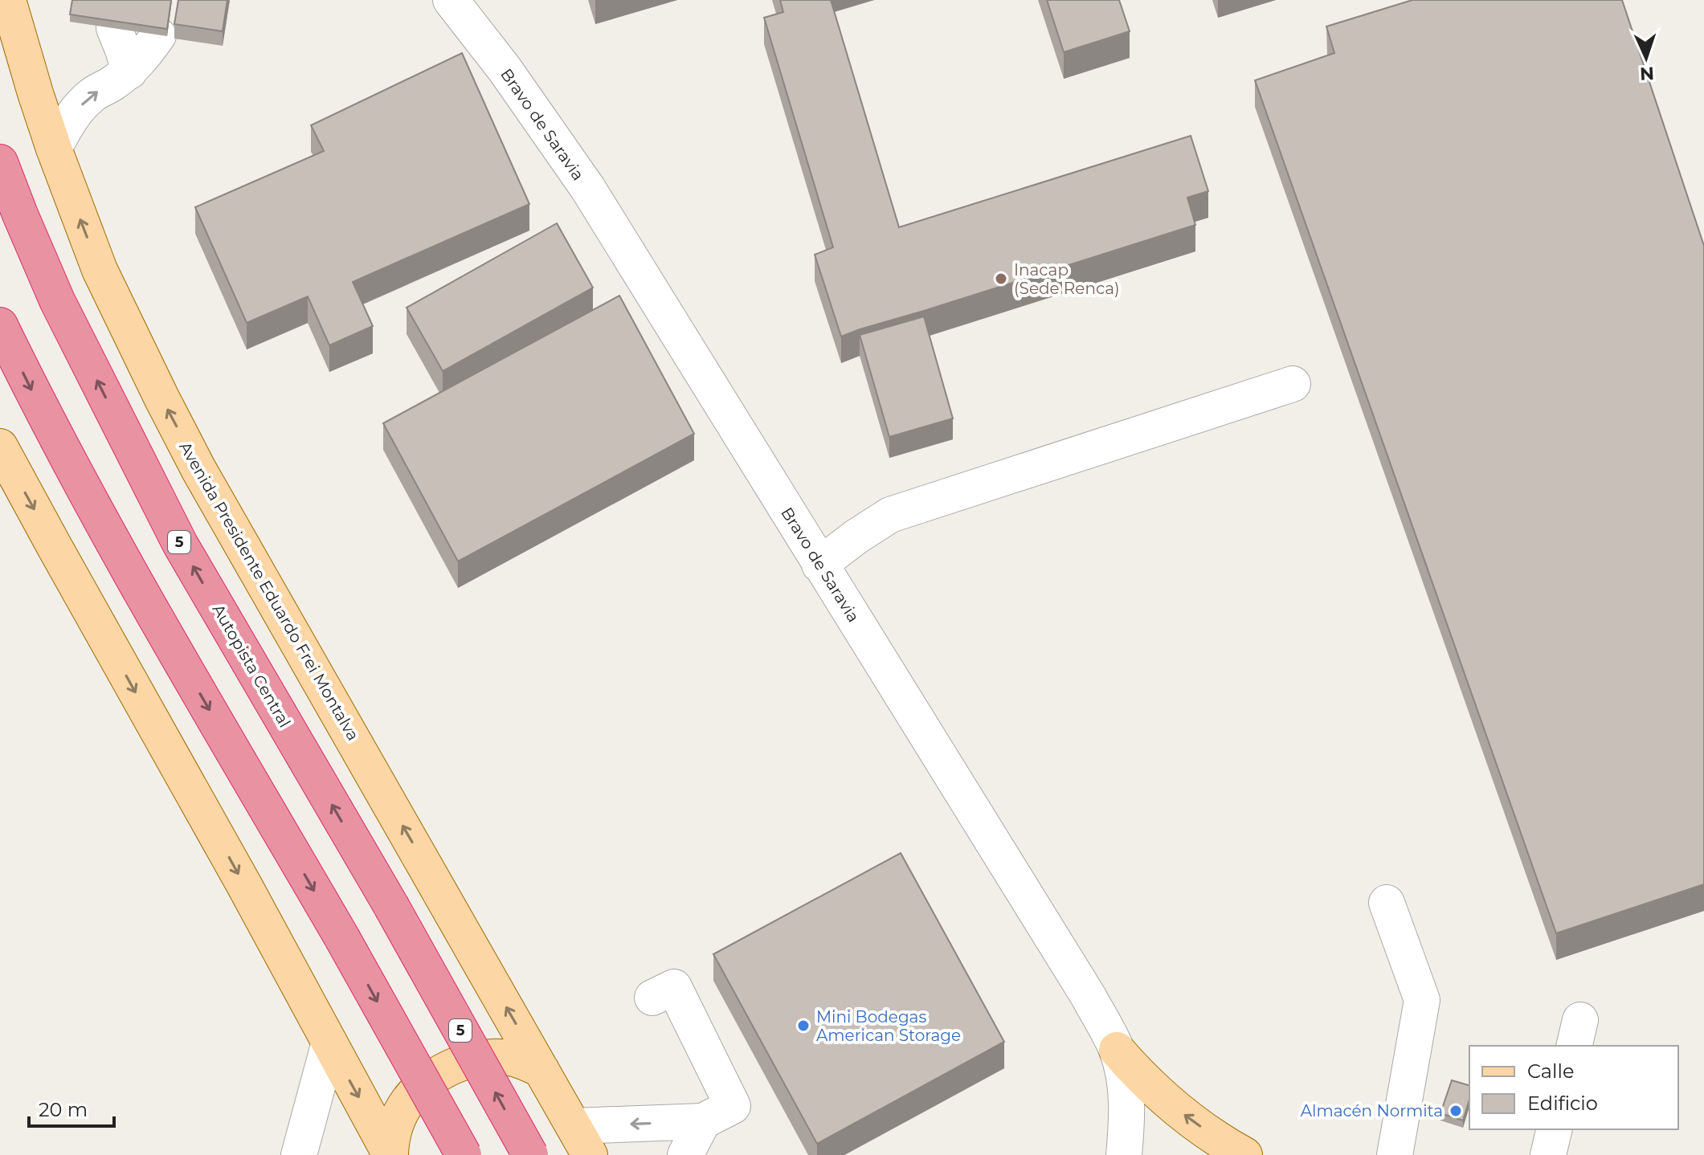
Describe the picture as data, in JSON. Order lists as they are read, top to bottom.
{
  "streets": {
    "highway": ["5", "Autopista Central"],
    "main road": ["Avenida Presidente Eduardo Frei Montalva"],
    "street": ["Bravo de Saravia"]
  },
  "places": ["Inacap (Sede Renca)", "Mini Bodegas American Storage", "Almacén Normita"],
  "legend": ["Calle", "Edificio"],
  "scale_bar": "20 m",
  "north": "bottom"
}
